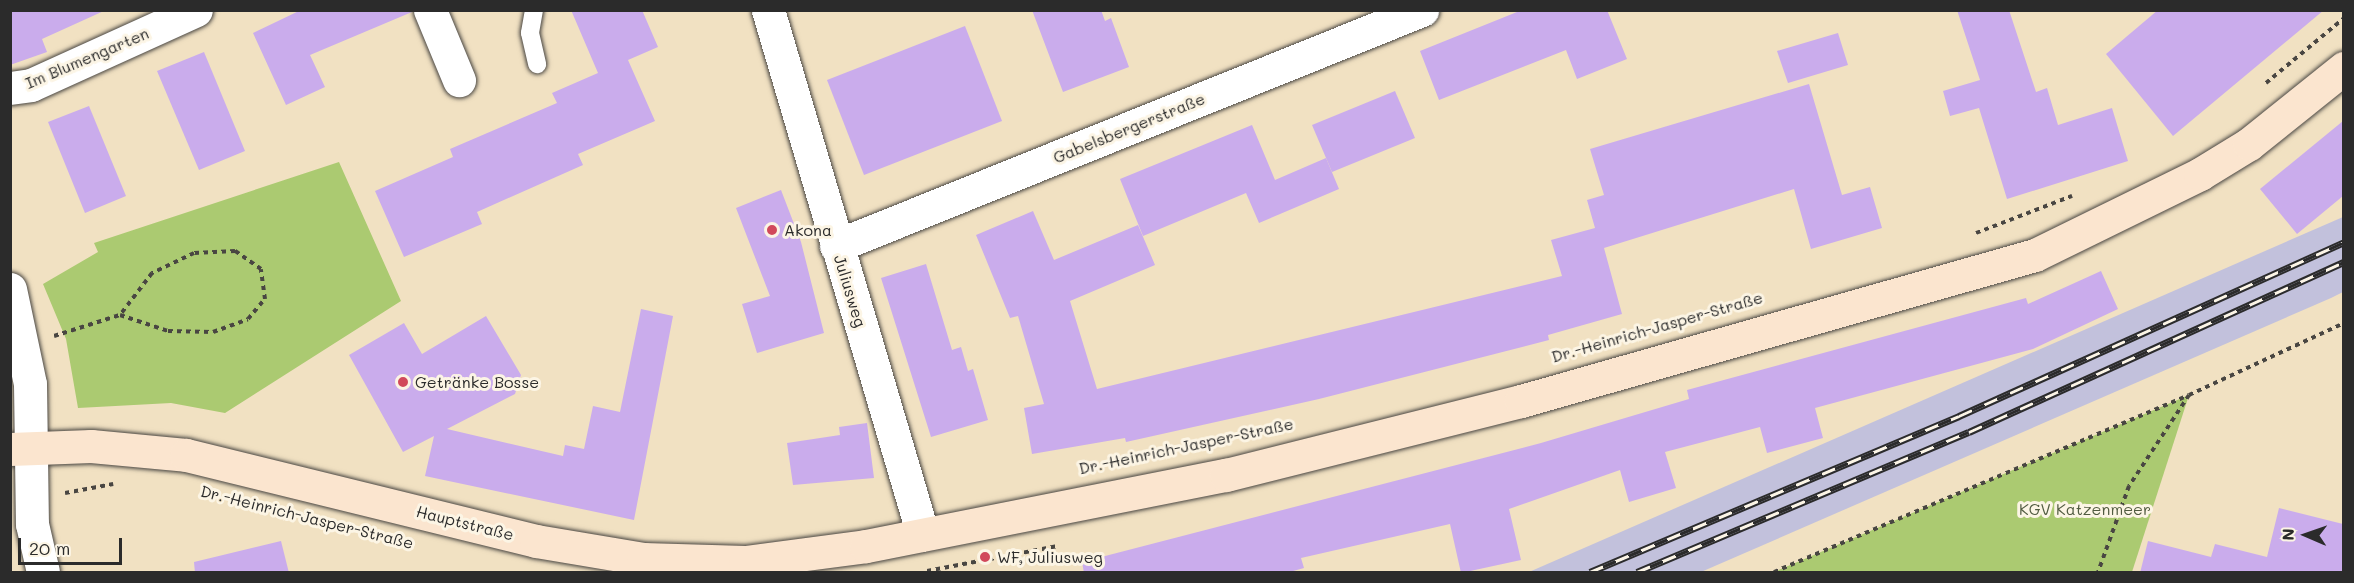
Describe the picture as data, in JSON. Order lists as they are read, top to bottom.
{
  "streets": {
    "street": [
      "Im Blumengarten",
      "Gabelsbergerstraße",
      "Juliusweg",
      "Dr.-Heinrich-Jasper-Straße",
      "Hauptstraße"
    ]
  },
  "crossings": [
    ["Gabelsbergerstraße", "Juliusweg"],
    ["Juliusweg", "Dr.-Heinrich-Jasper-Straße"],
    ["Juliusweg", "Hauptstraße"],
    ["Dr.-Heinrich-Jasper-Straße", "Hauptstraße"]
  ],
  "parks": ["KGV Katzenmeer"],
  "places": ["Akona", "Getränke Bosse", "WF, Juliusweg"],
  "scale_bar": "20 m",
  "north": "left"
}
